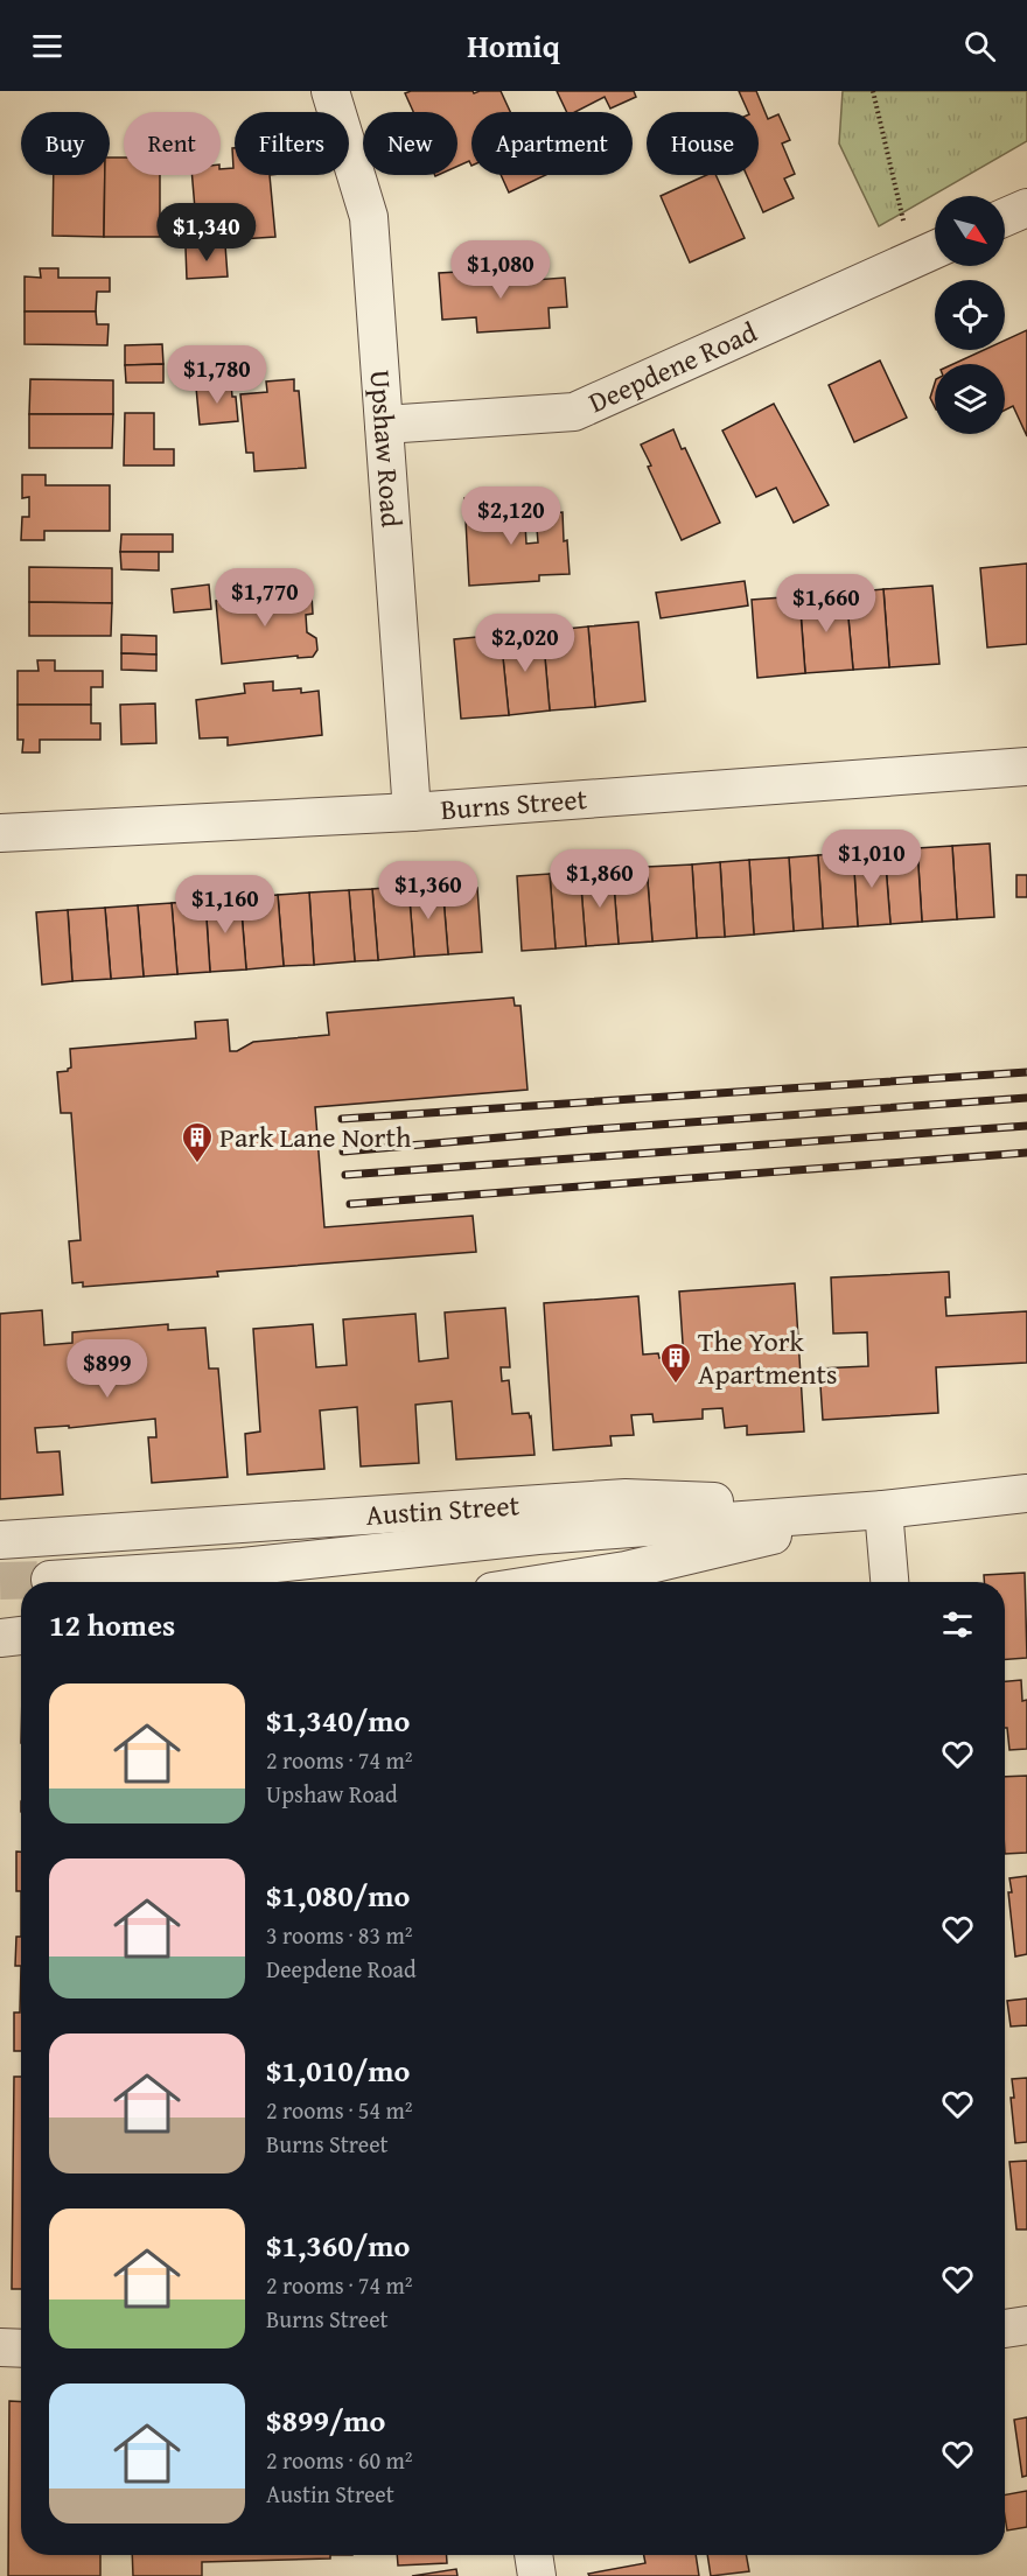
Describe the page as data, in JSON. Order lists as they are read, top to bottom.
{
  "streets": {
    "street": [
      "Deepdene Road",
      "Upshaw Road",
      "Burns Street",
      "Austin Street"
    ]
  },
  "crossings": [
    ["Deepdene Road", "Upshaw Road"],
    ["Upshaw Road", "Burns Street"]
  ],
  "places": {
    "building": ["Park Lane North", "The York Apartments"]
  },
  "north": "bottom right",
  "page": {
    "header": "Homiq",
    "chip": [
      "Buy",
      "Rent",
      "Filters",
      "New",
      "Apartment",
      "House"
    ],
    "price": [
      "$1,340",
      "$1,080",
      "$1,780",
      "$2,120",
      "$1,770",
      "$1,660",
      "$2,020",
      "$1,010",
      "$1,860",
      "$1,360",
      "$1,160",
      "$899"
    ],
    "heading": "12 homes",
    "list": [
      {
        "name": "$1,340/mo",
        "note": "2 rooms · 74 m² · Upshaw Road"
      },
      {
        "name": "$1,080/mo",
        "note": "3 rooms · 83 m² · Deepdene Road"
      },
      {
        "name": "$1,010/mo",
        "note": "2 rooms · 54 m² · Burns Street"
      },
      {
        "name": "$1,360/mo",
        "note": "2 rooms · 74 m² · Burns Street"
      },
      {
        "name": "$899/mo",
        "note": "2 rooms · 60 m² · Austin Street"
      }
    ]
  }
}
